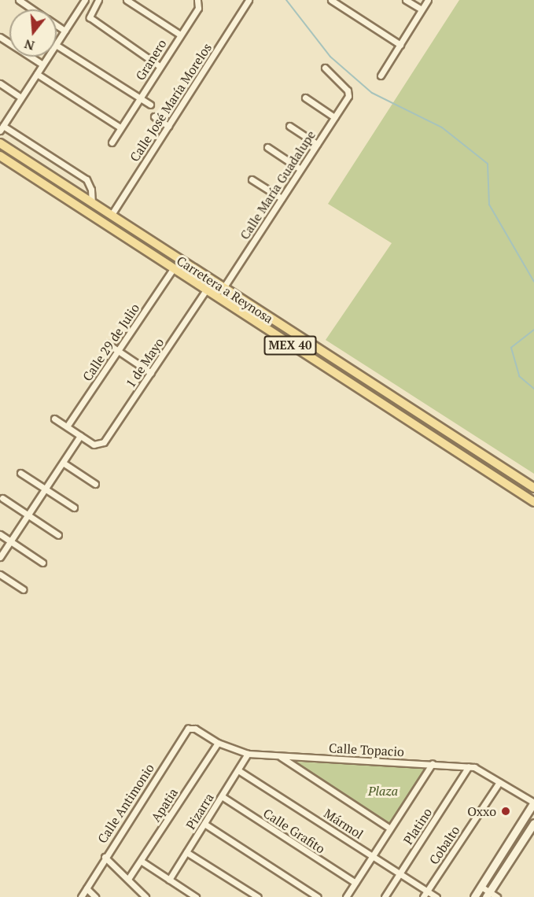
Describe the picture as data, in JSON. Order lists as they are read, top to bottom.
{
  "streets": {
    "main road": ["Carretera a Reynosa", "MEX 40"],
    "street": [
      "Granero",
      "Calle José María Morelos",
      "Calle María Guadalupe",
      "Calle 29 de Julio",
      "1 de Mayo",
      "Calle Topacio",
      "Calle Antimonio",
      "Apatia",
      "Pizarra",
      "Mármol",
      "Platino",
      "Calle Grafito",
      "Cobalto"
    ]
  },
  "crossings": [
    ["Calle José María Morelos", "Carretera a Reynosa"],
    ["Calle María Guadalupe", "Carretera a Reynosa"],
    ["Carretera a Reynosa", "Calle 29 de Julio"],
    ["Carretera a Reynosa", "1 de Mayo"],
    ["Calle Topacio", "Calle Antimonio"],
    ["Calle Topacio", "Apatia"],
    ["Calle Topacio", "Pizarra"],
    ["Calle Topacio", "Platino"],
    ["Calle Topacio", "Cobalto"],
    ["Pizarra", "Mármol"],
    ["Pizarra", "Calle Grafito"],
    ["Mármol", "Platino"],
    ["Mármol", "Cobalto"]
  ],
  "parks": ["Plaza"],
  "places": ["Oxxo"],
  "north": "bottom"
}
